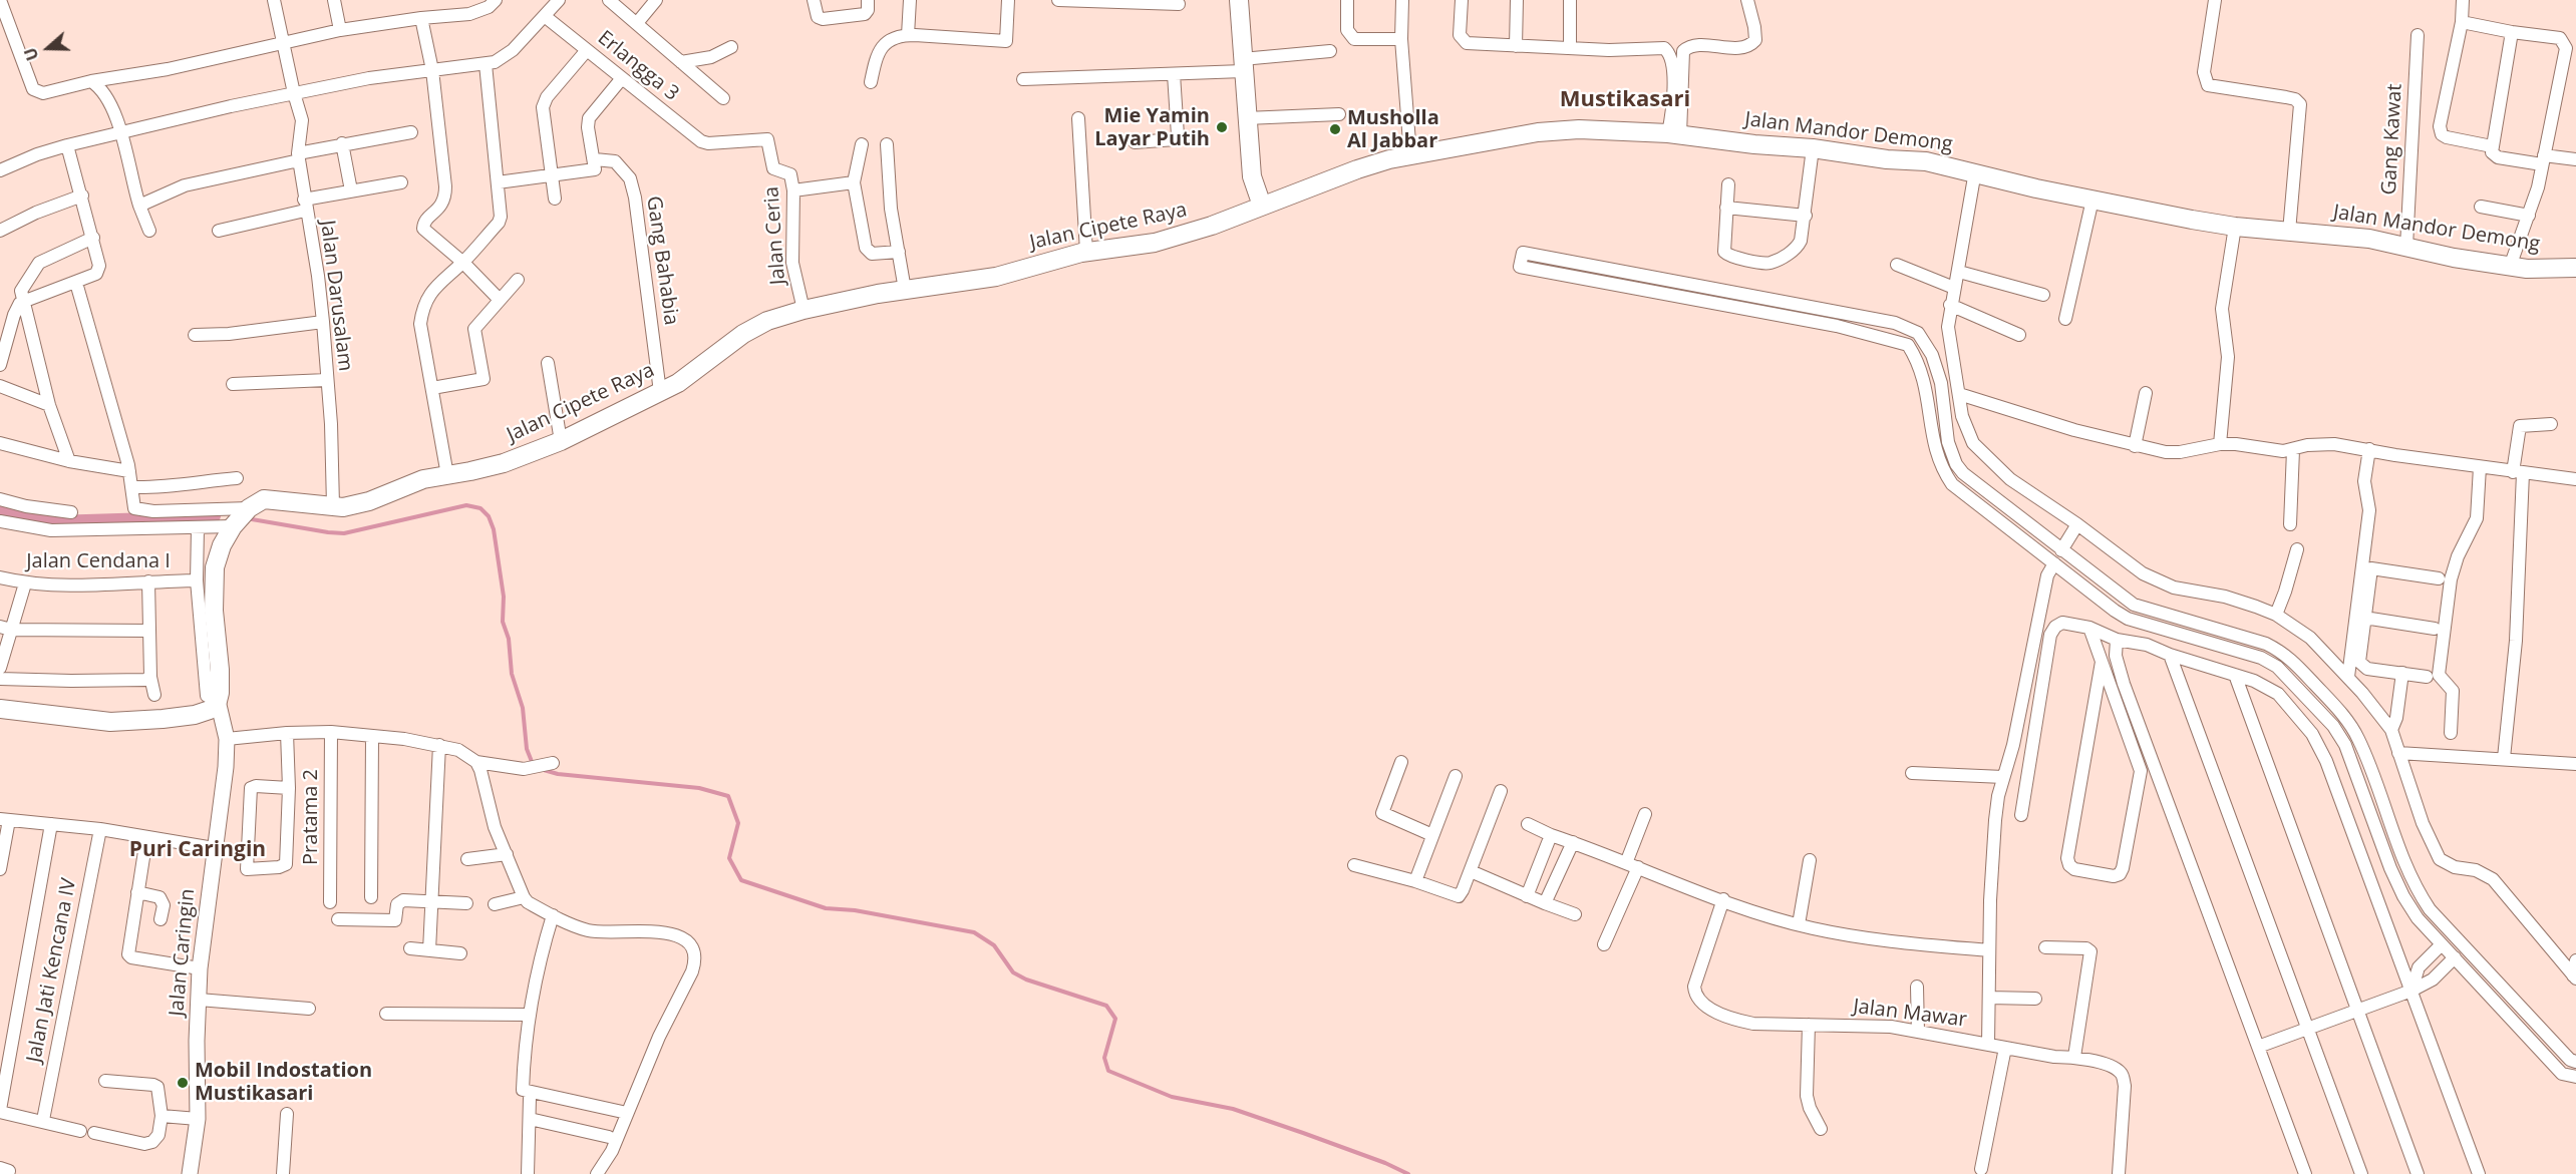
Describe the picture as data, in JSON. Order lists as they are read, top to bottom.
{
  "streets": {
    "main road": ["Jalan Mandor Demong", "Jalan Cipete Raya"],
    "street": [
      "Erlangga 3",
      "Gang Kawat",
      "Jalan Ceria",
      "Gang Bahabia",
      "Jalan Darusalam",
      "Jalan Cendana I",
      "Pratama 2",
      "Jalan Caringin",
      "Jalan Jati Kencana IV",
      "Jalan Mawar"
    ]
  },
  "crossings": [
    ["Erlangga 3", "Jalan Ceria"],
    ["Jalan Mandor Demong", "Gang Kawat"],
    ["Jalan Mandor Demong", "Jalan Cipete Raya"],
    ["Jalan Cipete Raya", "Jalan Ceria"],
    ["Jalan Cipete Raya", "Gang Bahabia"],
    ["Jalan Cipete Raya", "Jalan Darusalam"]
  ],
  "districts": ["Mustikasari", "Puri Caringin"],
  "places": ["Mie Yamin Layar Putih", "Musholla Al Jabbar", "Mobil Indostation Mustikasari"],
  "north": "left"
}
